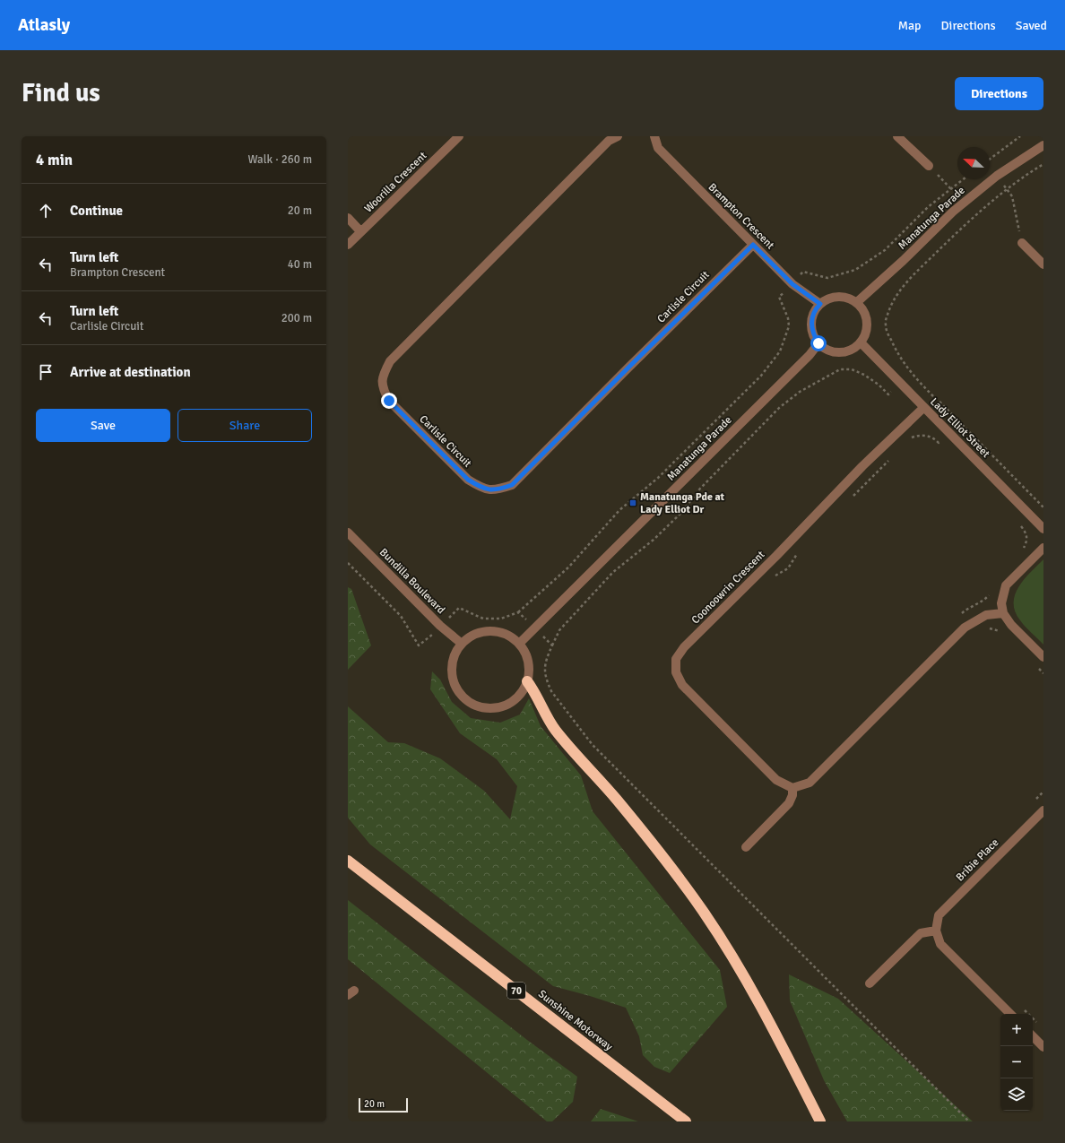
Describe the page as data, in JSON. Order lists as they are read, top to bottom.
{
  "streets": {
    "highway": ["70", "Sunshine Motorway"],
    "street": [
      "Woorilla Crescent",
      "Brampton Crescent",
      "Manatunga Parade",
      "Carlisle Circuit",
      "Lady Elliot Street",
      "Bundilla Boulevard",
      "Coonoowrin Crescent",
      "Bribie Place"
    ]
  },
  "crossings": [
    ["Brampton Crescent", "Manatunga Parade"],
    ["Brampton Crescent", "Carlisle Circuit"],
    ["Brampton Crescent", "Lady Elliot Street"],
    ["Manatunga Parade", "Lady Elliot Street"],
    ["Manatunga Parade", "Bundilla Boulevard"],
    ["Lady Elliot Street", "Coonoowrin Crescent"]
  ],
  "places": {
    "transit": ["Manatunga Pde at Lady Elliot Dr"]
  },
  "scale_bar": "20 m",
  "north": "top left",
  "page": {
    "header": "Atlasly",
    "nav": ["Map", "Directions", "Saved"],
    "buttons": [
      "Directions",
      ["Save", "Share"]
    ],
    "title": "Find us",
    "heading": ["4 min", "Walk · 260 m"],
    "list": [
      ["Continue", "20 m"],
      ["Turn left", "Brampton Crescent", "40 m"],
      ["Turn left", "Carlisle Circuit", "200 m"],
      "Arrive at destination"
    ],
    "map_buttons": ["+", "−"],
    "scale": "20 m"
  }
}
